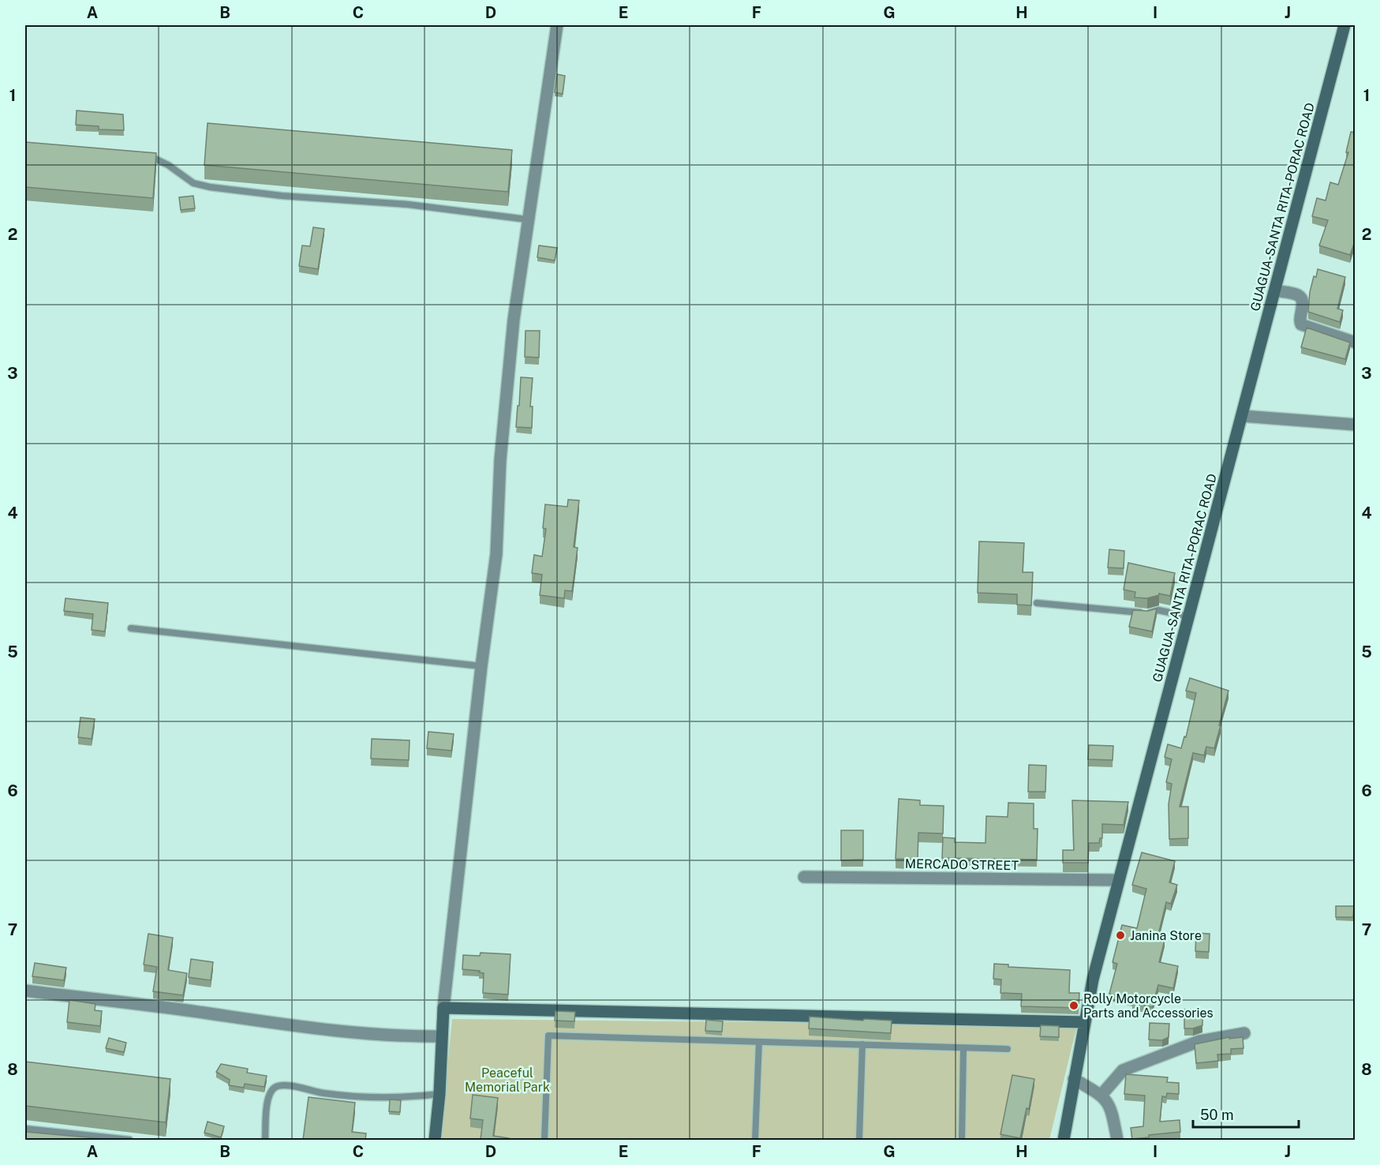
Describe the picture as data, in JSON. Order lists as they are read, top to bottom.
{
  "streets": {
    "main road": ["GUAGUA-SANTA RITA-PORAC ROAD"],
    "street": ["MERCADO STREET"]
  },
  "crossings": [
    ["GUAGUA-SANTA RITA-PORAC ROAD", "MERCADO STREET"]
  ],
  "parks": ["Peaceful Memorial Park"],
  "places": ["Janina Store", "Rolly Motorcycle Parts and Accessories"],
  "scale_bar": "50 m",
  "grid": {
    "columns": [
      "A",
      "B",
      "C",
      "D",
      "E",
      "F",
      "G",
      "H",
      "I",
      "J"
    ],
    "rows": [
      "1",
      "2",
      "3",
      "4",
      "5",
      "6",
      "7",
      "8"
    ]
  }
}
